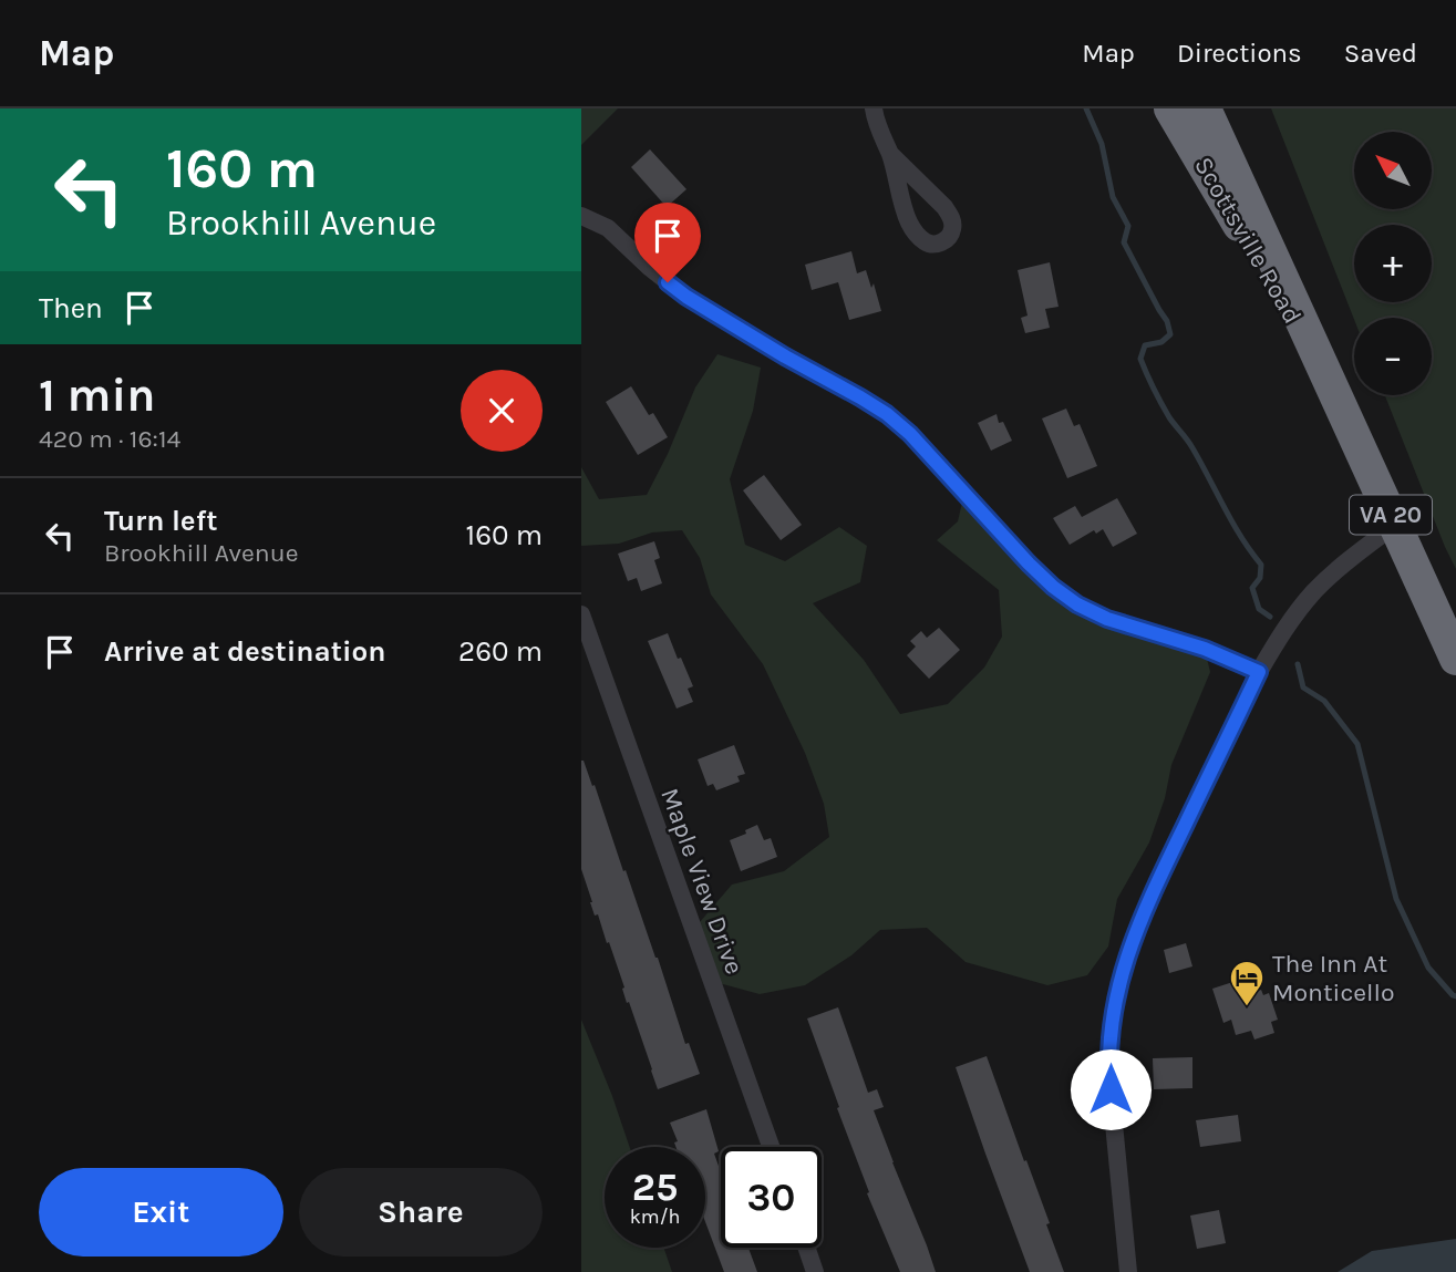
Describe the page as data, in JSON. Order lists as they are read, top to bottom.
{
  "streets": {
    "highway": ["Scottsville Road", "VA 20"],
    "street": ["Maple View Drive"]
  },
  "places": {
    "hotel": ["The Inn At Monticello"]
  },
  "north": "top left",
  "page": {
    "header": "Map",
    "nav": ["Map", "Directions", "Saved"],
    "turn": ["160 m", "Brookhill Avenue"],
    "map_buttons": ["+", "−"],
    "then": "Then",
    "heading": ["1 min", "420 m · 16:14"],
    "list": [
      {
        "name": "Turn left",
        "note": "Brookhill Avenue",
        "value": "160 m"
      },
      {
        "name": "Arrive at destination",
        "value": "260 m"
      }
    ],
    "speed": "25 km/h",
    "limit": "30",
    "buttons": ["Exit", "Share"]
  }
}
